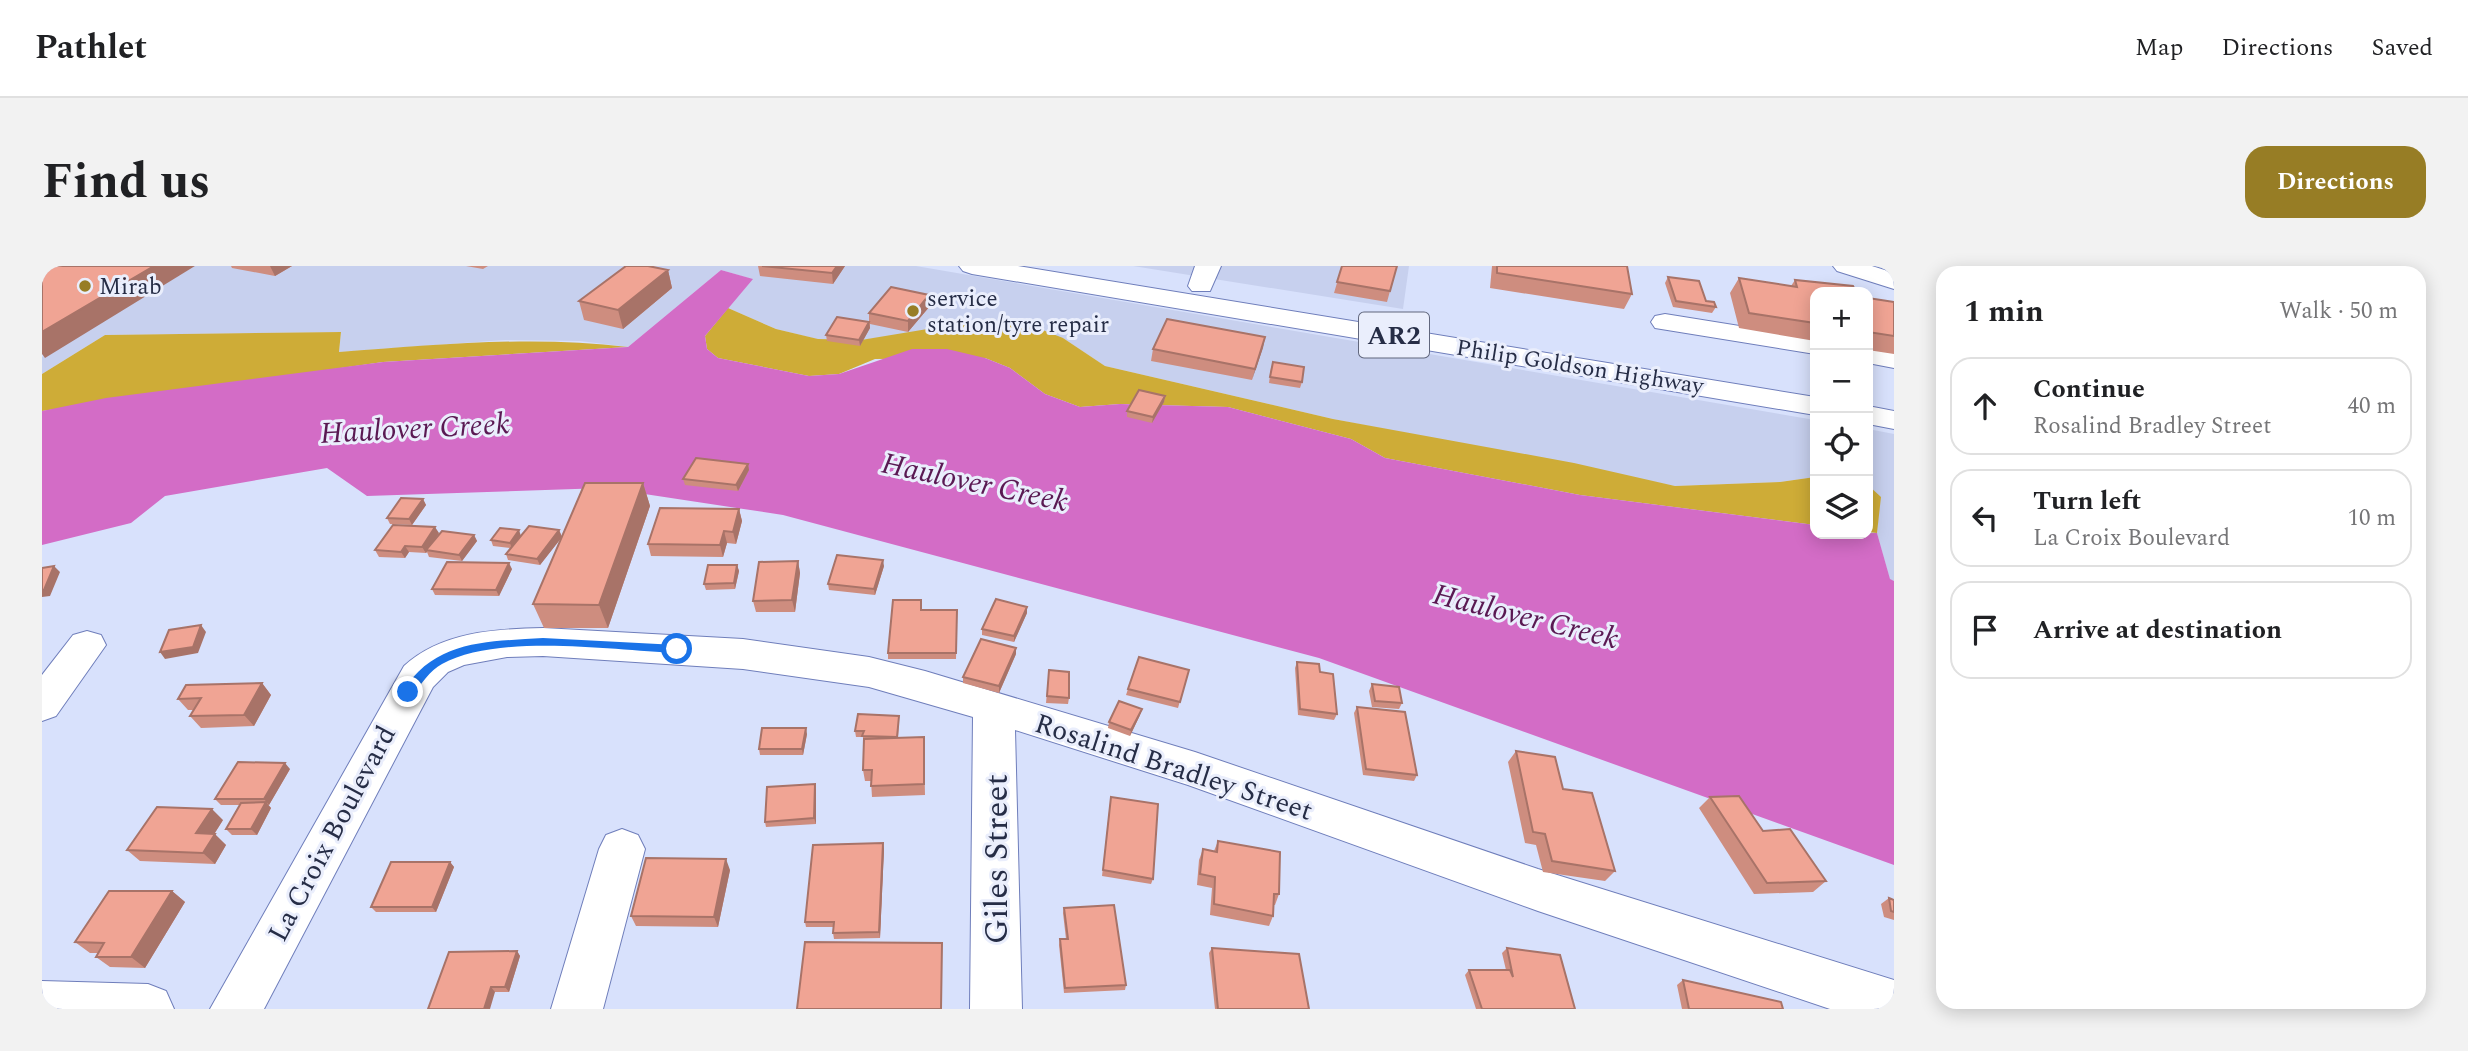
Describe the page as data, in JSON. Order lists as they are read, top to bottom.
{
  "streets": {
    "street": [
      "AR2",
      "Philip Goldson Highway",
      "Rosalind Bradley Street",
      "La Croix Boulevard",
      "Giles Street"
    ]
  },
  "crossings": [
    ["Rosalind Bradley Street", "La Croix Boulevard"],
    ["Rosalind Bradley Street", "Giles Street"]
  ],
  "water": ["Haulover Creek"],
  "places": ["Mirab", "service station/tyre repair"],
  "page": {
    "header": "Pathlet",
    "nav": ["Map", "Directions", "Saved"],
    "title": "Find us",
    "buttons": "Directions",
    "heading": ["1 min", "Walk · 50 m"],
    "map_buttons": ["+", "−"],
    "list": [
      ["Continue", "Rosalind Bradley Street", "40 m"],
      ["Turn left", "La Croix Boulevard", "10 m"],
      "Arrive at destination"
    ]
  }
}
